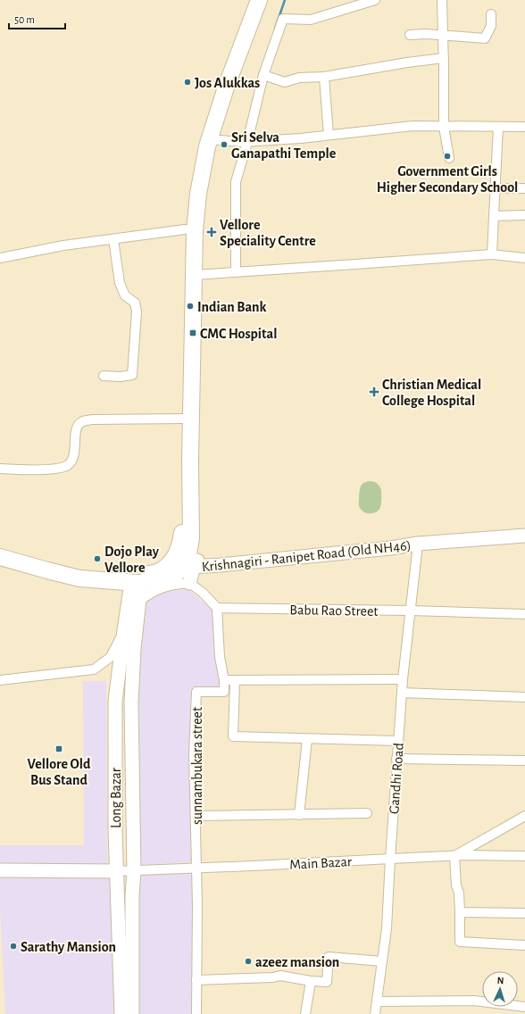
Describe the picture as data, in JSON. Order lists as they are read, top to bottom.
{
  "streets": {
    "main road": ["Krishnagiri - Ranipet Road (Old NH46)", "Long Bazar"],
    "street": [
      "Babu Rao Street",
      "sunnambukara street",
      "Gandhi Road",
      "Main Bazar"
    ]
  },
  "crossings": [
    ["Krishnagiri - Ranipet Road (Old NH46)", "Gandhi Road"],
    ["Babu Rao Street", "Gandhi Road"],
    ["sunnambukara street", "Main Bazar"],
    ["Gandhi Road", "Main Bazar"],
    ["Long Bazar", "Main Bazar"]
  ],
  "places": {
    "other": [
      "Jos Alukkas",
      "Sri Selva Ganapathi Temple",
      "Government Girls Higher Secondary School",
      "Indian Bank",
      "Dojo Play Vellore",
      "Sarathy Mansion",
      "azeez mansion"
    ],
    "health": ["Vellore Speciality Centre", "Christian Medical College Hospital"],
    "transit": ["CMC Hospital", "Vellore Old Bus Stand"]
  },
  "scale_bar": "50 m",
  "north": "top"
}
